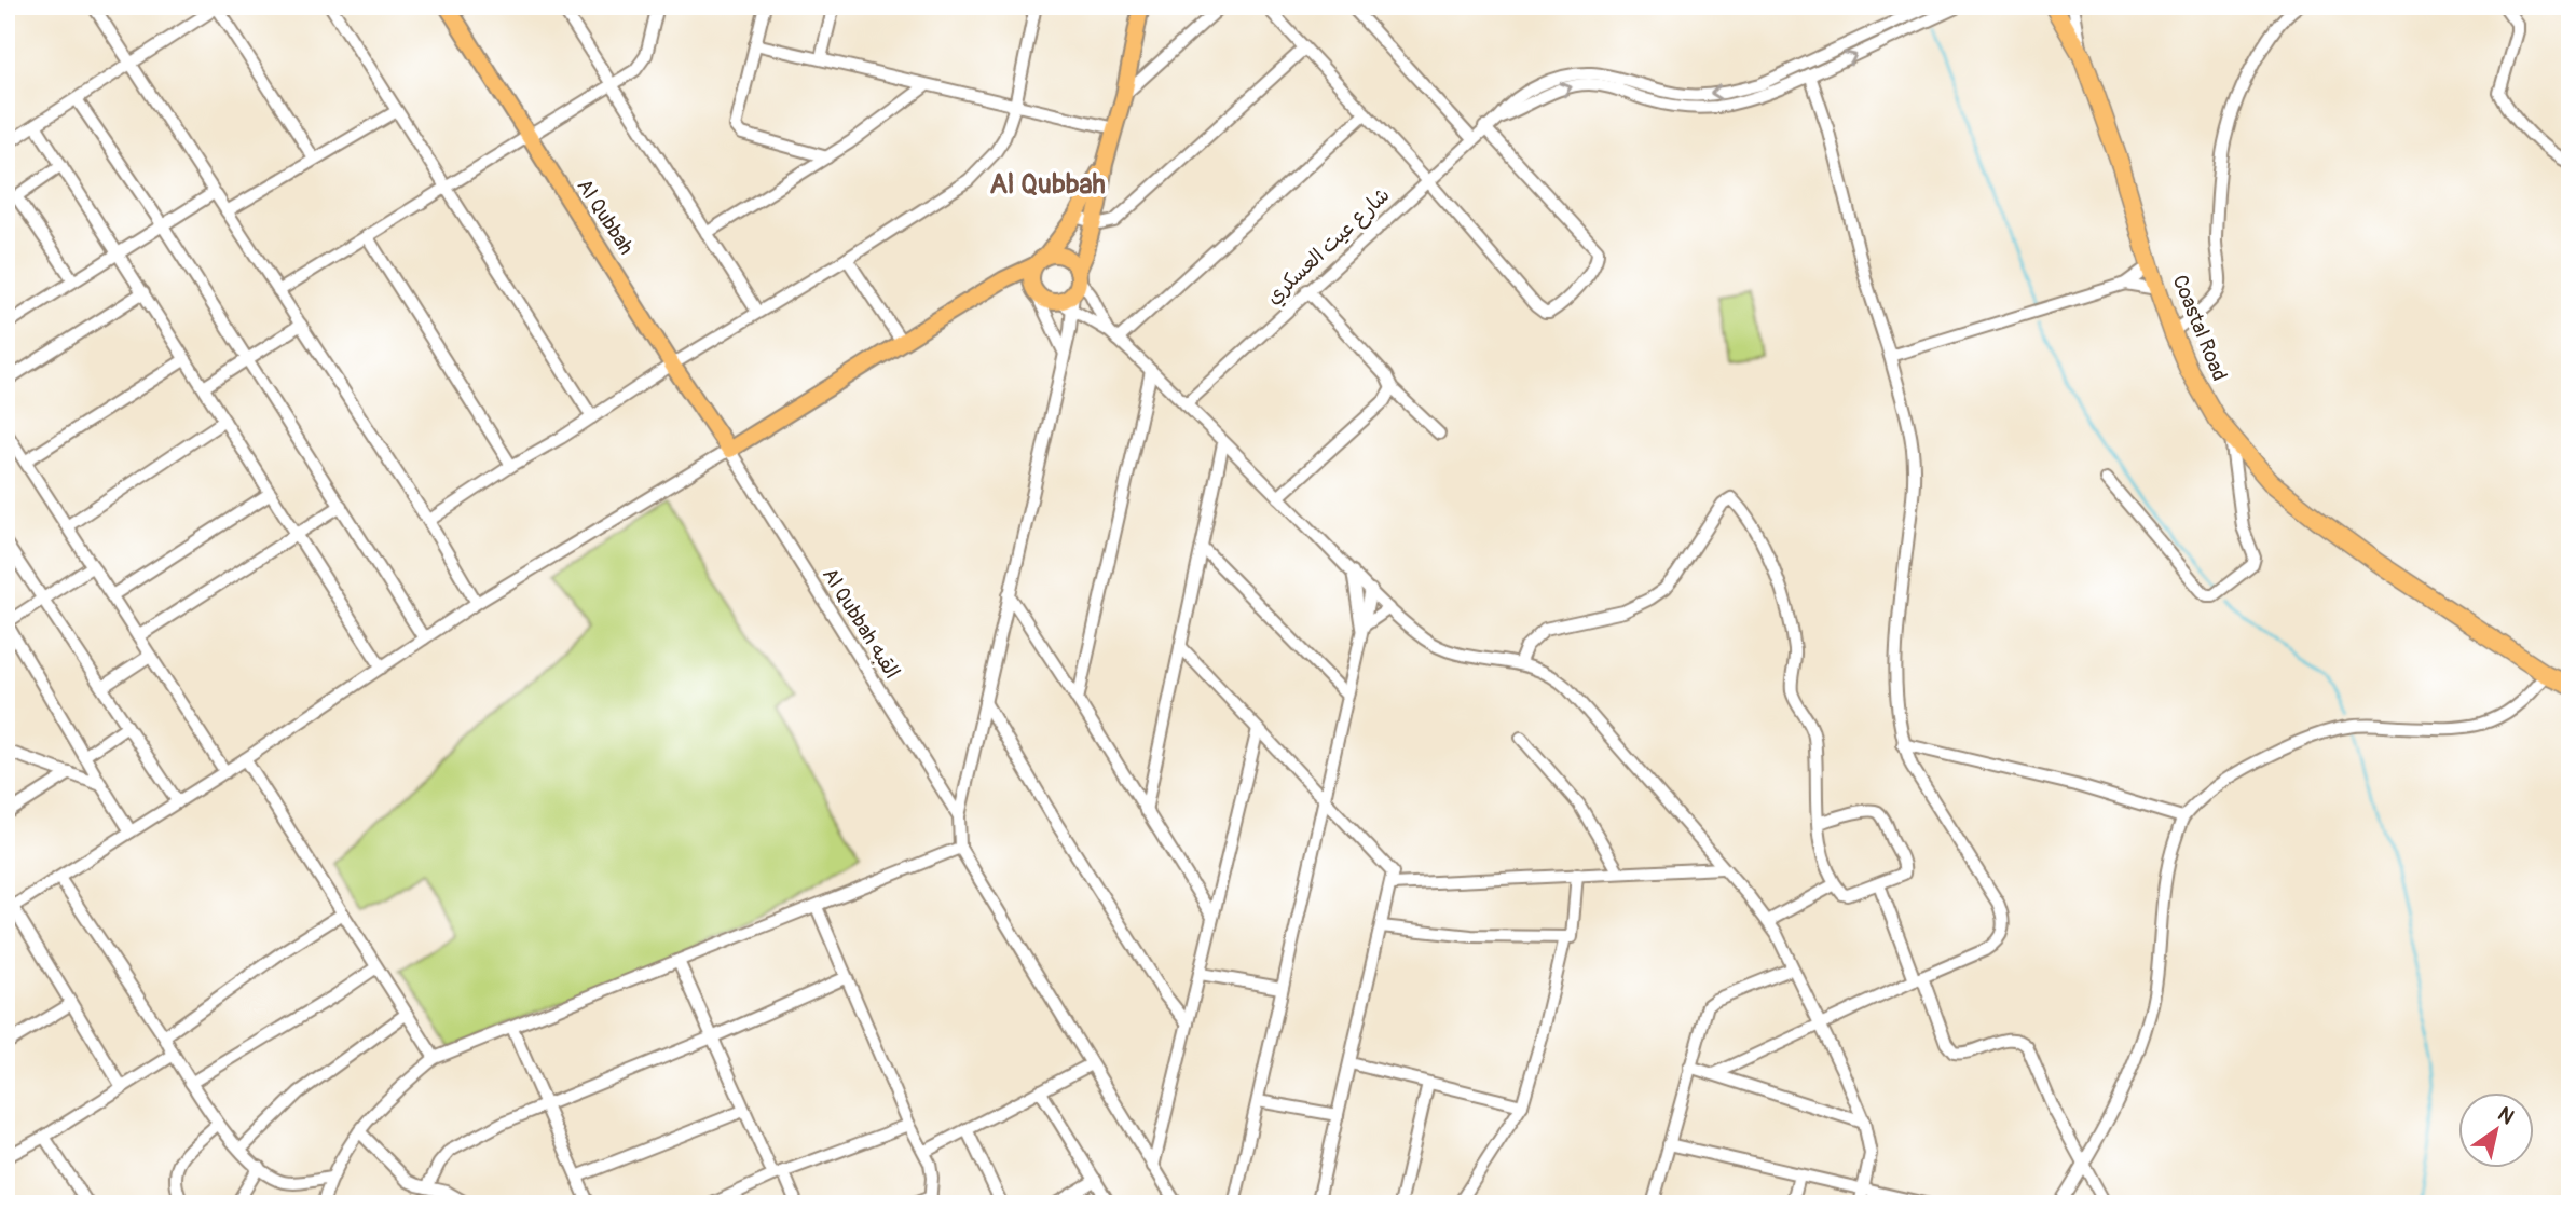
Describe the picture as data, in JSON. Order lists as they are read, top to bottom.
{
  "streets": {
    "highway": ["Coastal Road"],
    "main road": ["Al Qubbah"],
    "street": ["شارع عيت العسكري", "Al Qubbah القبه"]
  },
  "crossings": [
    ["Al Qubbah", "Al Qubbah القبه"]
  ],
  "districts": ["Al Qubbah"],
  "north": "top right"
}
